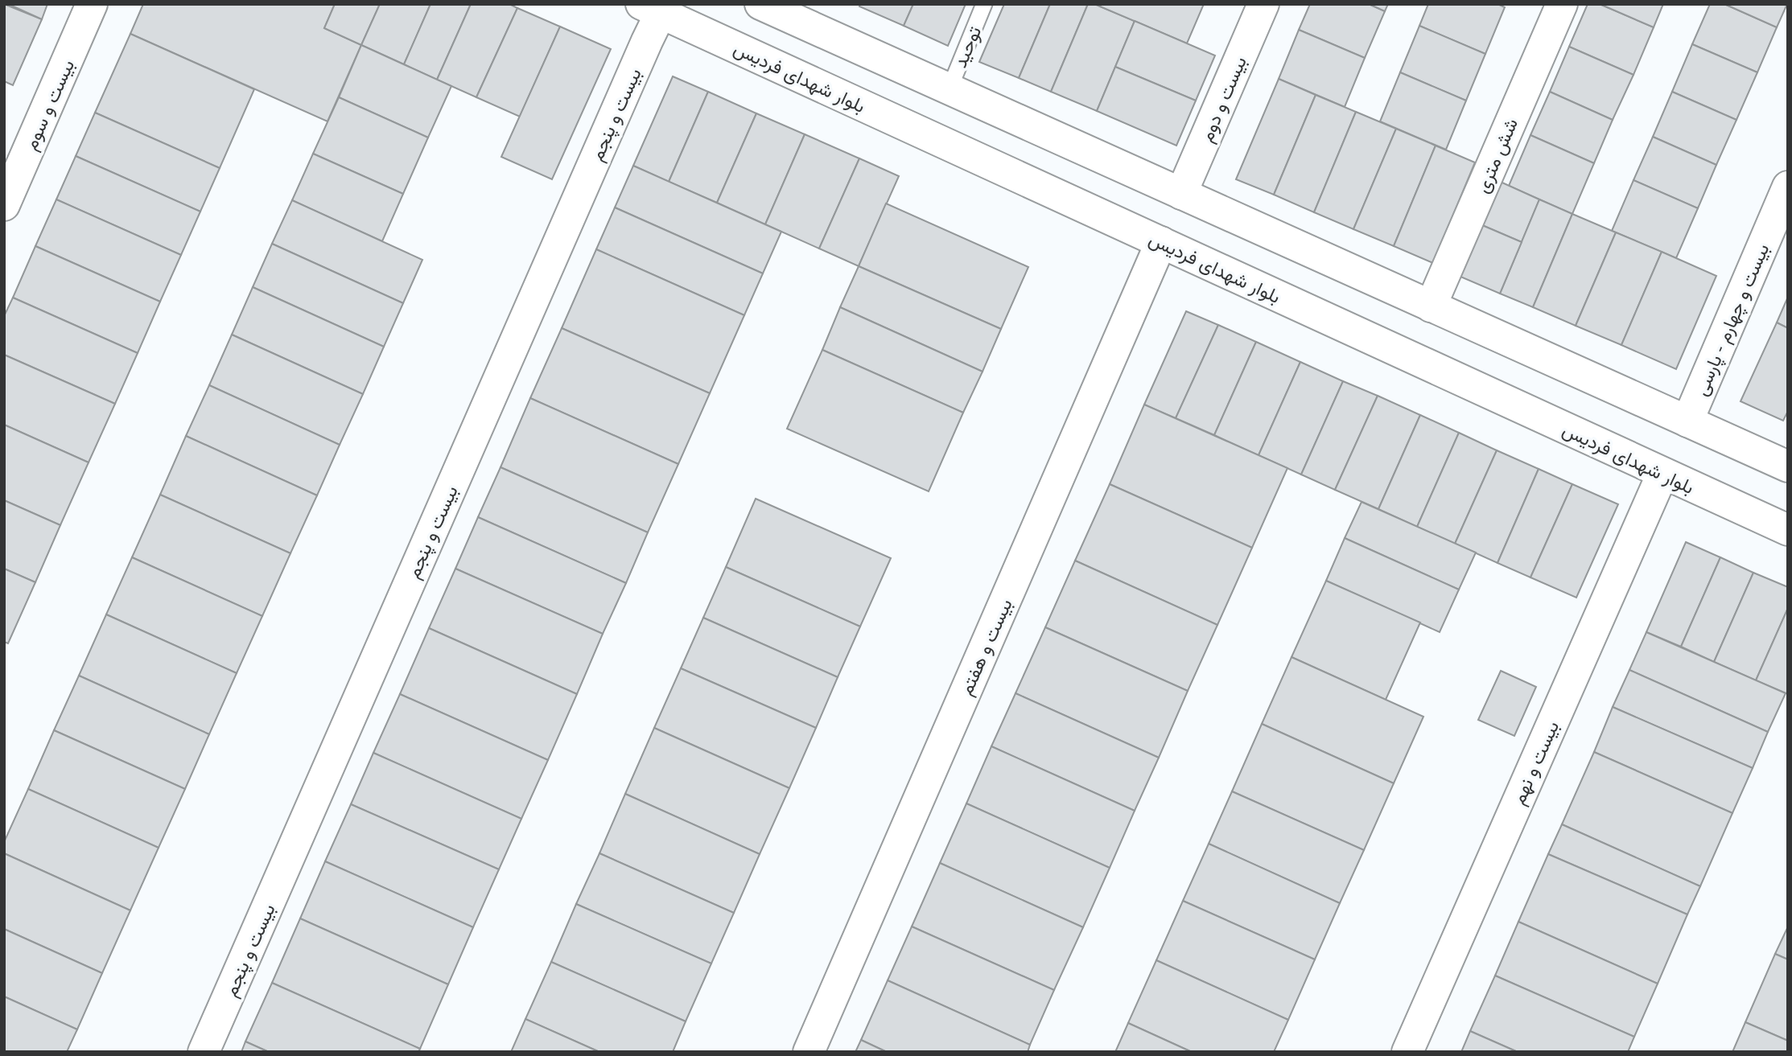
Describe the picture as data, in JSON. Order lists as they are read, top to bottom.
{
  "streets": {
    "street": [
      "بلوار شهدای فردیس",
      "بیست و دوم",
      "بیست و سوم",
      "بیست و پنجم",
      "شش متری",
      "بیست و چهارم - پارسی",
      "بیست و هفتم",
      "بیست و نهم"
    ],
    "lane": ["توحید"]
  },
  "crossings": [
    ["بلوار شهدای فردیس", "بیست و پنجم"],
    ["بلوار شهدای فردیس", "بیست و هفتم"],
    ["بلوار شهدای فردیس", "بیست و نهم"]
  ]
}
